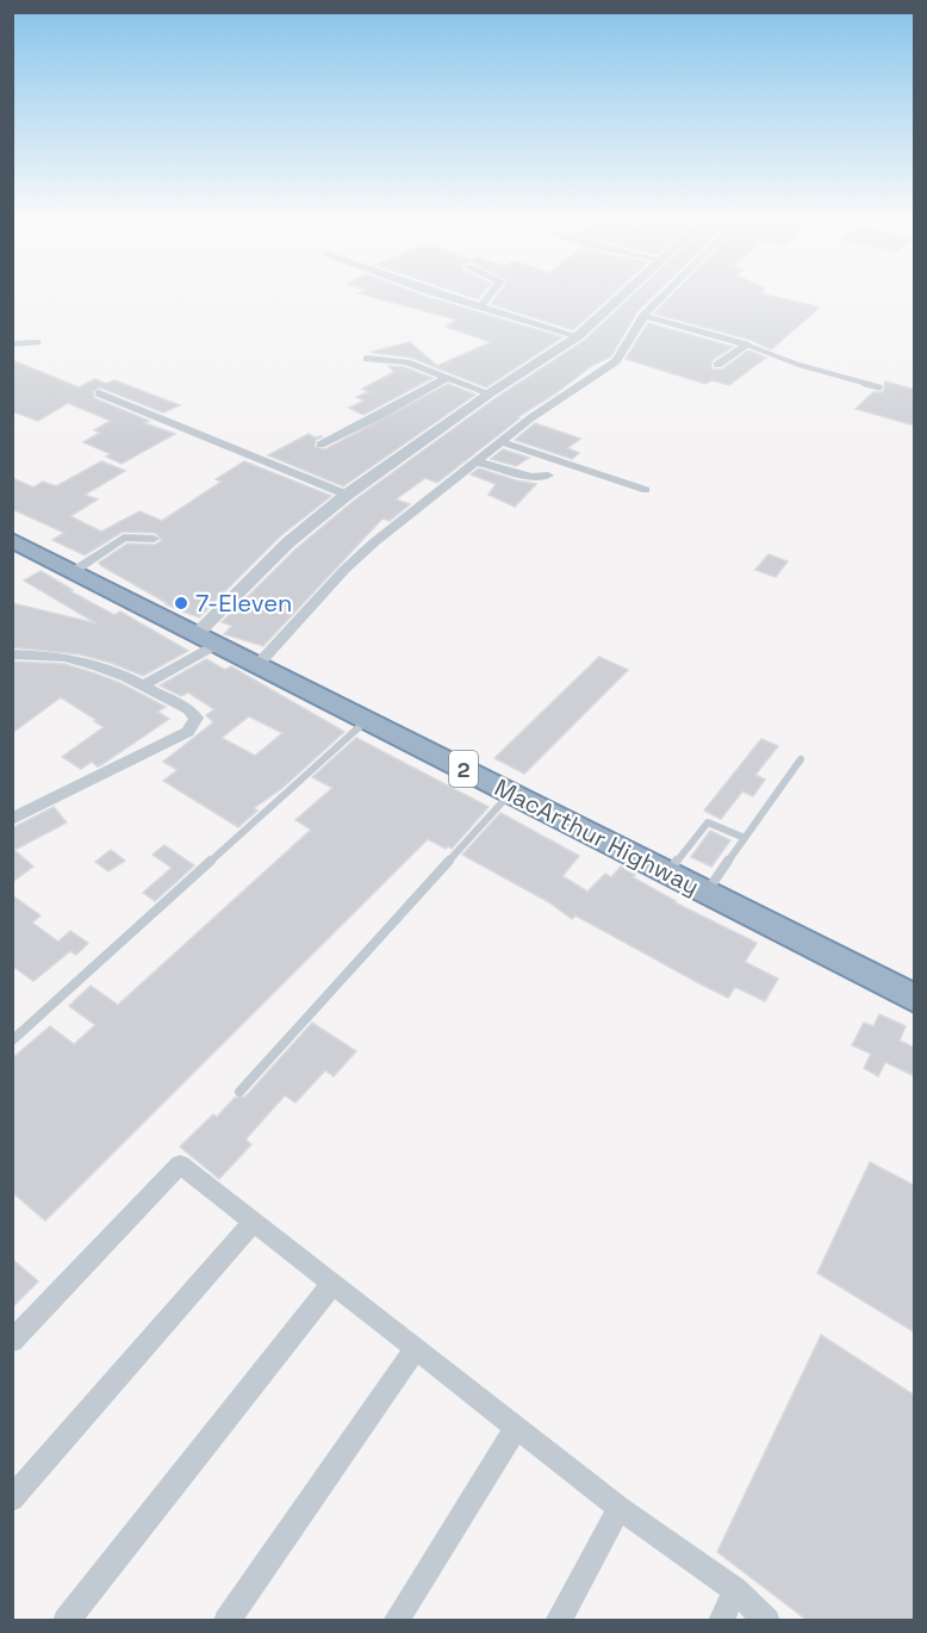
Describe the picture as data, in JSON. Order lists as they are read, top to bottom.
{
  "streets": {
    "highway": ["2", "MacArthur Highway"]
  },
  "places": ["7-Eleven"]
}
